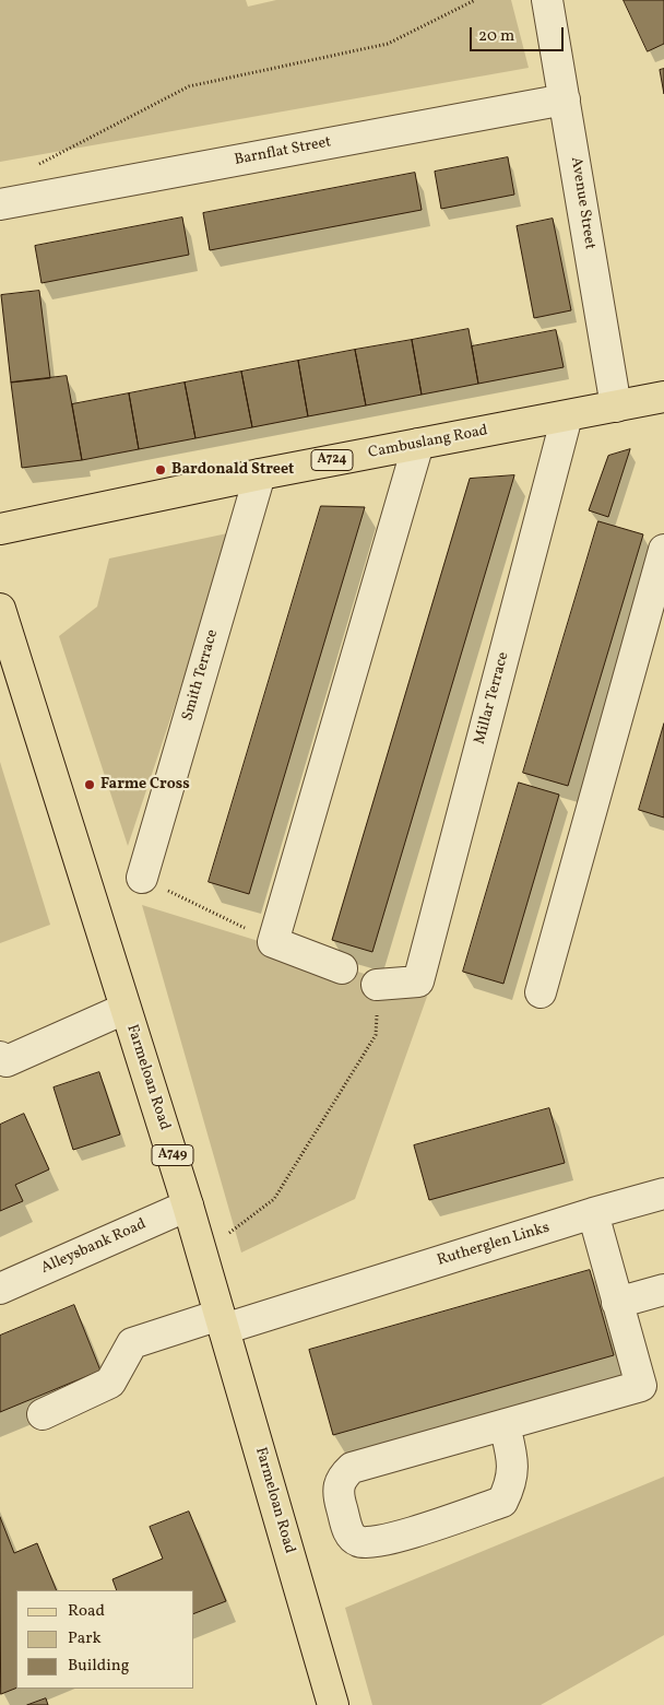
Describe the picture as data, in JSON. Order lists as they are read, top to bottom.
{
  "streets": {
    "main road": [
      "Cambuslang Road",
      "A724",
      "Farmeloan Road",
      "A749"
    ],
    "street": [
      "Barnflat Street",
      "Avenue Street",
      "Smith Terrace",
      "Millar Terrace",
      "Rutherglen Links",
      "Alleysbank Road"
    ]
  },
  "crossings": [
    ["Barnflat Street", "Avenue Street"],
    ["Avenue Street", "Cambuslang Road"],
    ["Cambuslang Road", "Smith Terrace"],
    ["Cambuslang Road", "Millar Terrace"],
    ["Farmeloan Road", "Rutherglen Links"],
    ["Farmeloan Road", "Alleysbank Road"]
  ],
  "places": ["Bardonald Street", "Farme Cross"],
  "legend": ["Road", "Park", "Building"],
  "scale_bar": "20 m"
}
